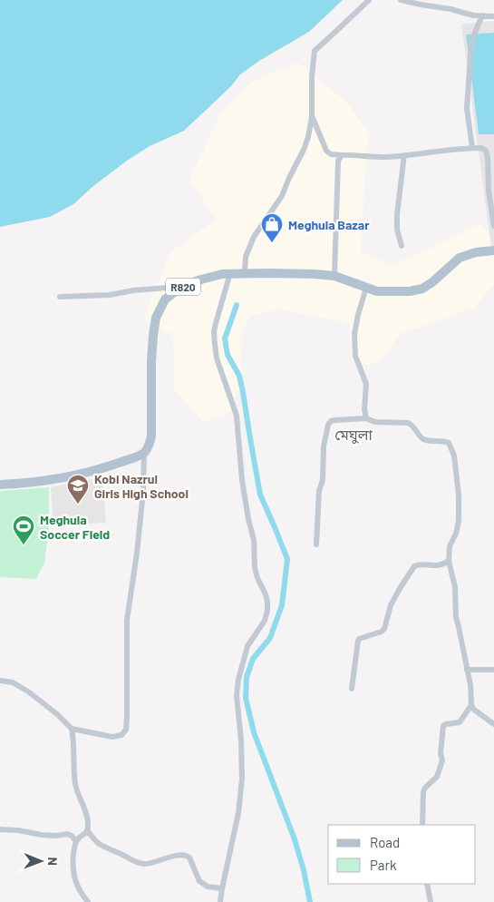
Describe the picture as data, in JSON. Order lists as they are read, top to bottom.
{
  "streets": {
    "main road": ["R820"]
  },
  "districts": ["মেঘুলা"],
  "places": {
    "shop": ["Meghula Bazar"],
    "school or university": ["Kobi Nazrul Girls High School"],
    "sports": ["Meghula Soccer Field"]
  },
  "legend": ["Road", "Park"],
  "north": "right"
}
